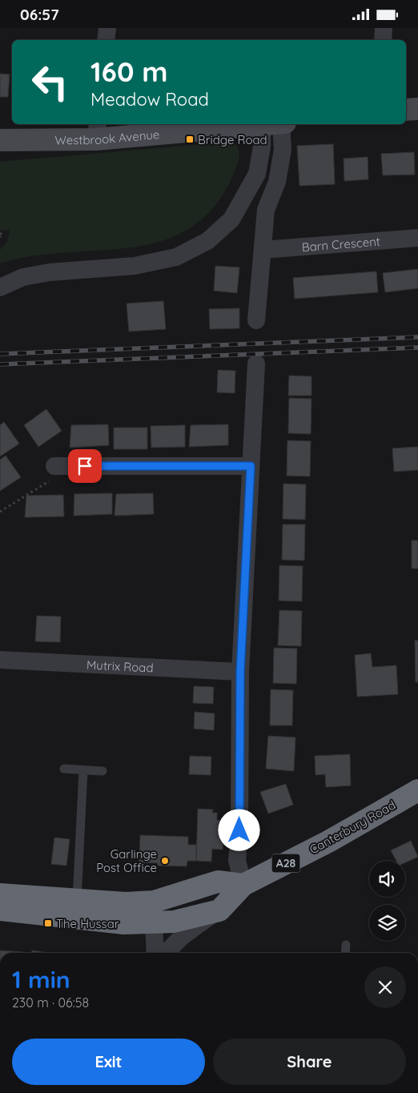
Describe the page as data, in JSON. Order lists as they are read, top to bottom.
{
  "streets": {
    "highway": ["Canterbury Road", "A28"],
    "street": ["Westbrook Avenue", "Barn Crescent", "Mutrix Road"]
  },
  "places": {
    "transit": ["Bridge Road", "The Hussar"],
    "other": ["Garlinge Post Office"]
  },
  "page": {
    "status": "06:57",
    "turn": ["160 m", "Meadow Road"],
    "heading": ["1 min", "230 m · 06:58"],
    "buttons": ["Exit", "Share"]
  }
}
